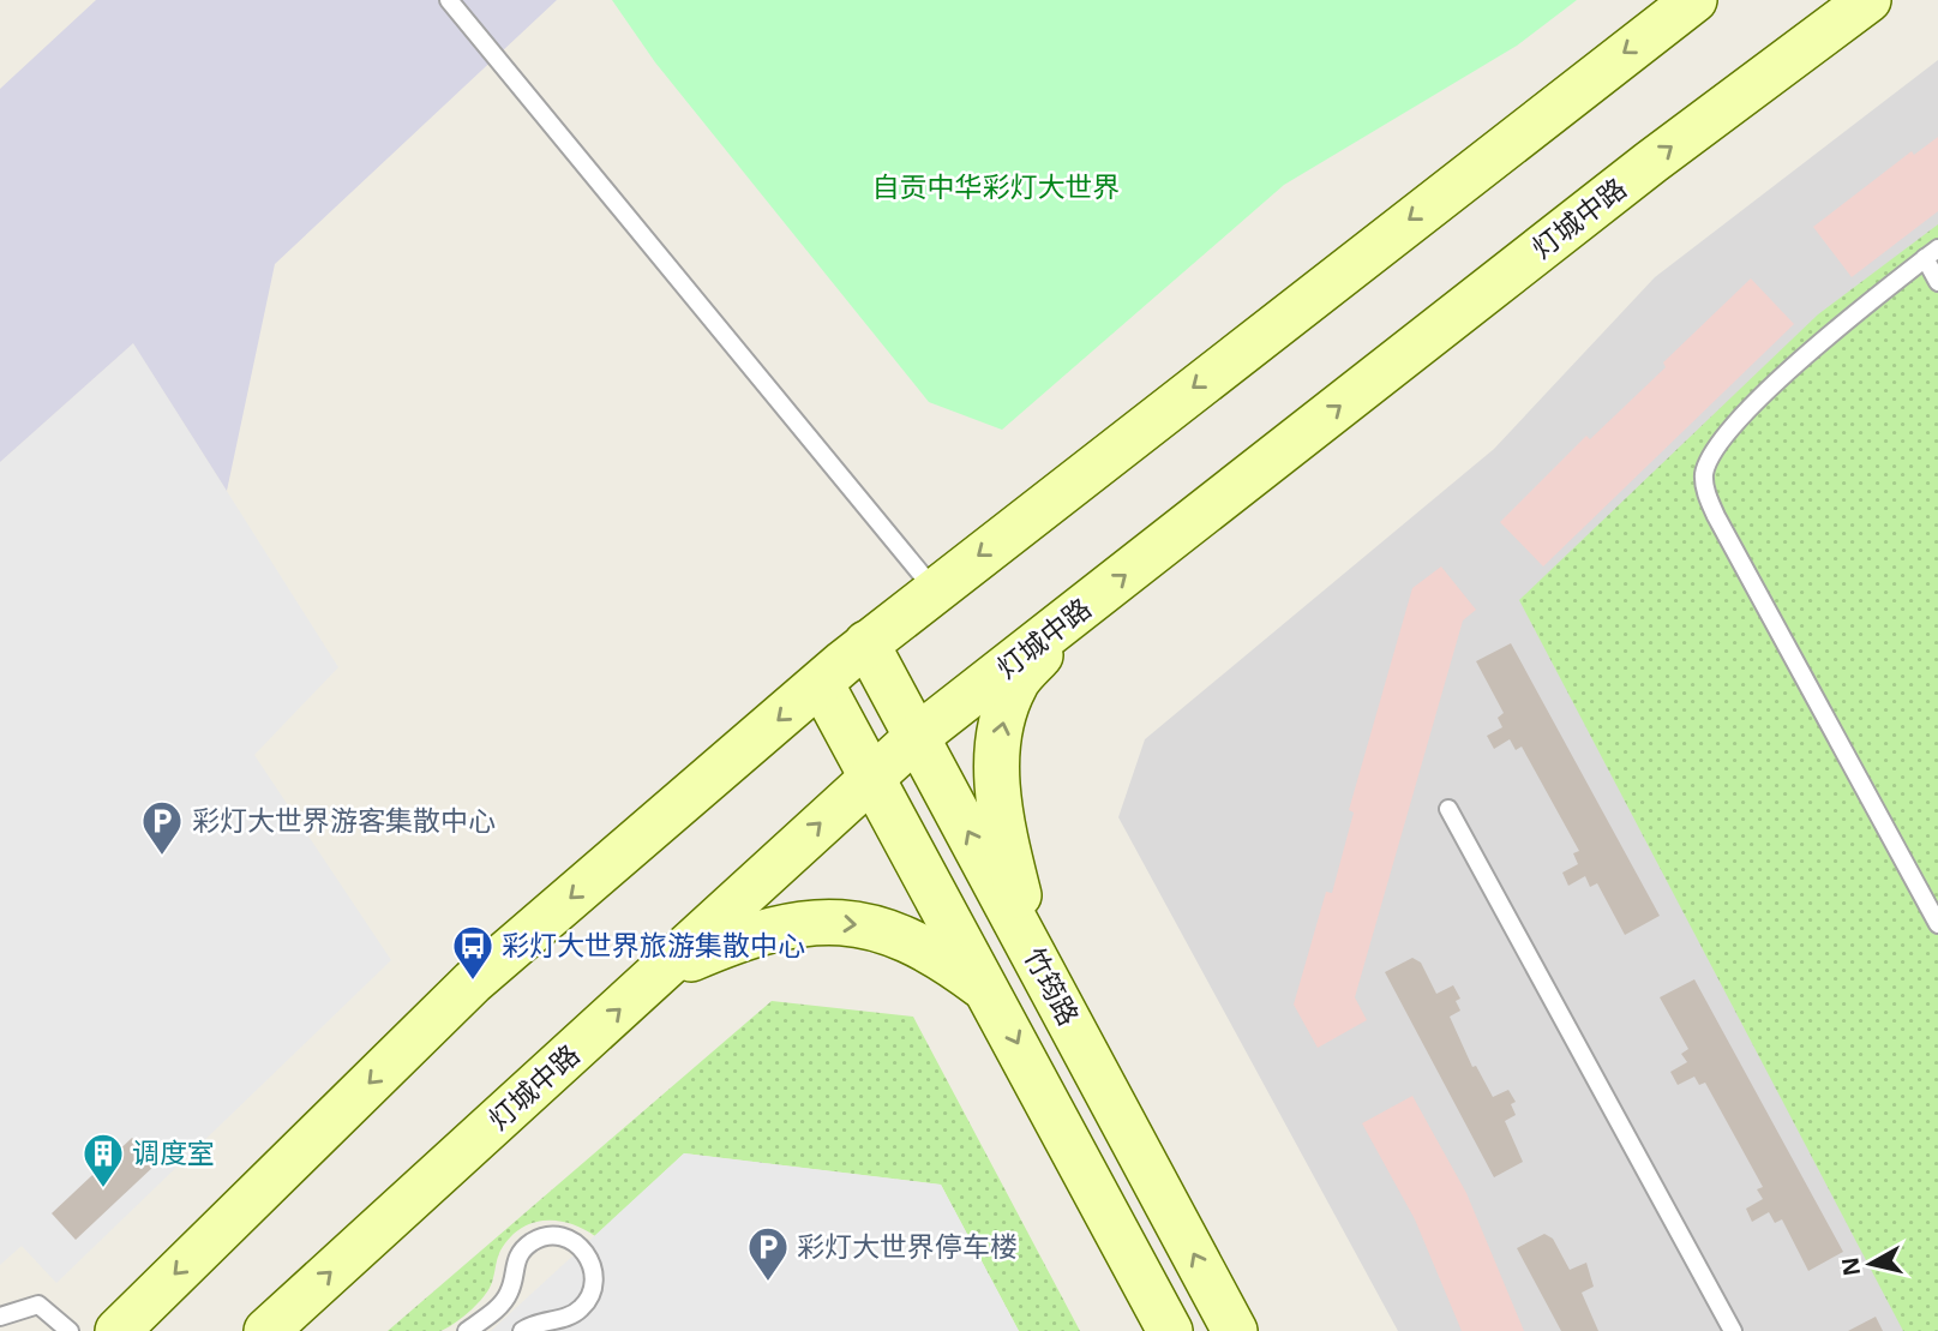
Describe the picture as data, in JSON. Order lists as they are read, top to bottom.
{
  "streets": {
    "main road": ["灯城中路", "竹筠路"]
  },
  "crossings": [
    ["灯城中路", "竹筠路"]
  ],
  "parks": ["自贡中华彩灯大世界"],
  "places": {
    "parking": ["彩灯大世界游客集散中心", "彩灯大世界停车楼"],
    "bus stop": ["彩灯大世界旅游集散中心"],
    "building": ["调度室"]
  },
  "north": "left"
}
